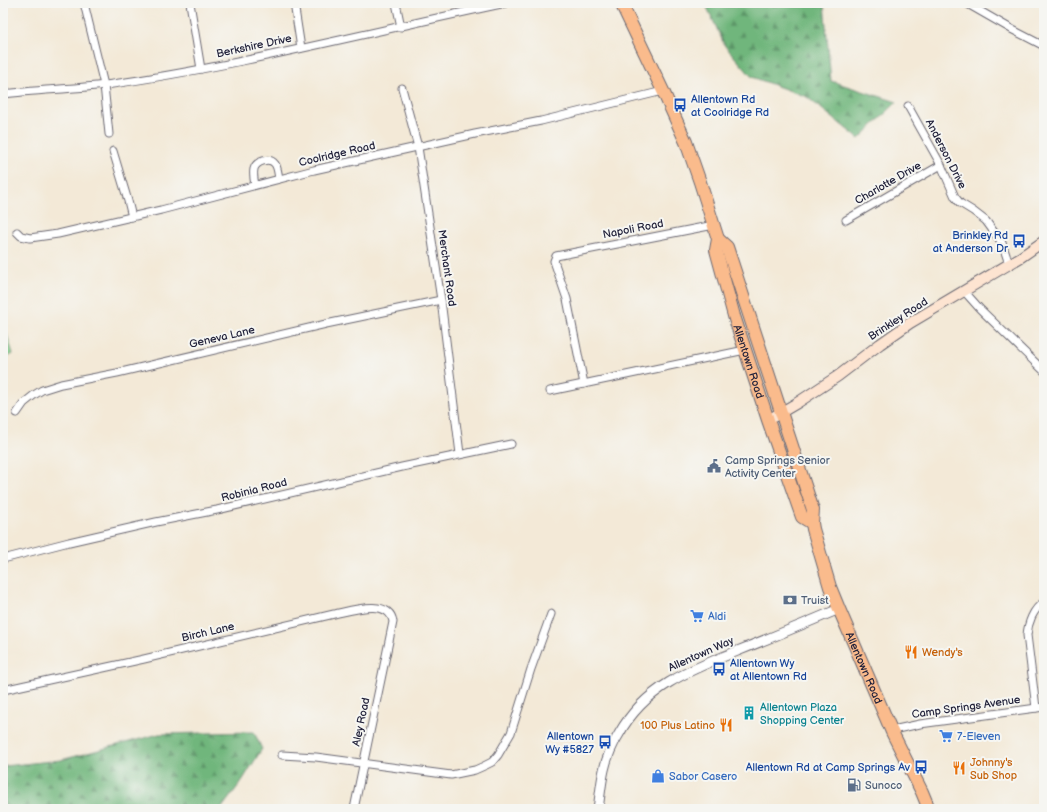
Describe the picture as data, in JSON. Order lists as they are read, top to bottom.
{
  "streets": {
    "main road": ["Brinkley Road", "Allentown Road"],
    "street": [
      "Berkshire Drive",
      "Coolridge Road",
      "Anderson Drive",
      "Charlotte Drive",
      "Napoli Road",
      "Merchant Road",
      "Geneva Lane",
      "Robinia Road",
      "Birch Lane",
      "Allentown Way",
      "Camp Springs Avenue",
      "Aley Road"
    ]
  },
  "crossings": [
    ["Coolridge Road", "Merchant Road"],
    ["Coolridge Road", "Allentown Road"],
    ["Anderson Drive", "Charlotte Drive"],
    ["Anderson Drive", "Brinkley Road"],
    ["Napoli Road", "Allentown Road"],
    ["Merchant Road", "Geneva Lane"],
    ["Merchant Road", "Robinia Road"],
    ["Brinkley Road", "Allentown Road"],
    ["Allentown Road", "Allentown Way"],
    ["Allentown Road", "Camp Springs Avenue"],
    ["Birch Lane", "Aley Road"]
  ],
  "places": {
    "bus stop": [
      "Allentown Rd at Coolridge Rd",
      "Brinkley Rd at Anderson Dr",
      "Allentown Wy at Allentown Rd",
      "Allentown Wy #5827",
      "Allentown Rd at Camp Springs Av"
    ],
    "public building": ["Camp Springs Senior Activity Center"],
    "bank": ["Truist"],
    "supermarket": ["Aldi", "7-Eleven"],
    "restaurant": ["Wendy's", "100 Plus Latino", "Johnny's Sub Shop"],
    "building": ["Allentown Plaza Shopping Center"],
    "shop": ["Sabor Casero"],
    "fuel station": ["Sunoco"]
  }
}
